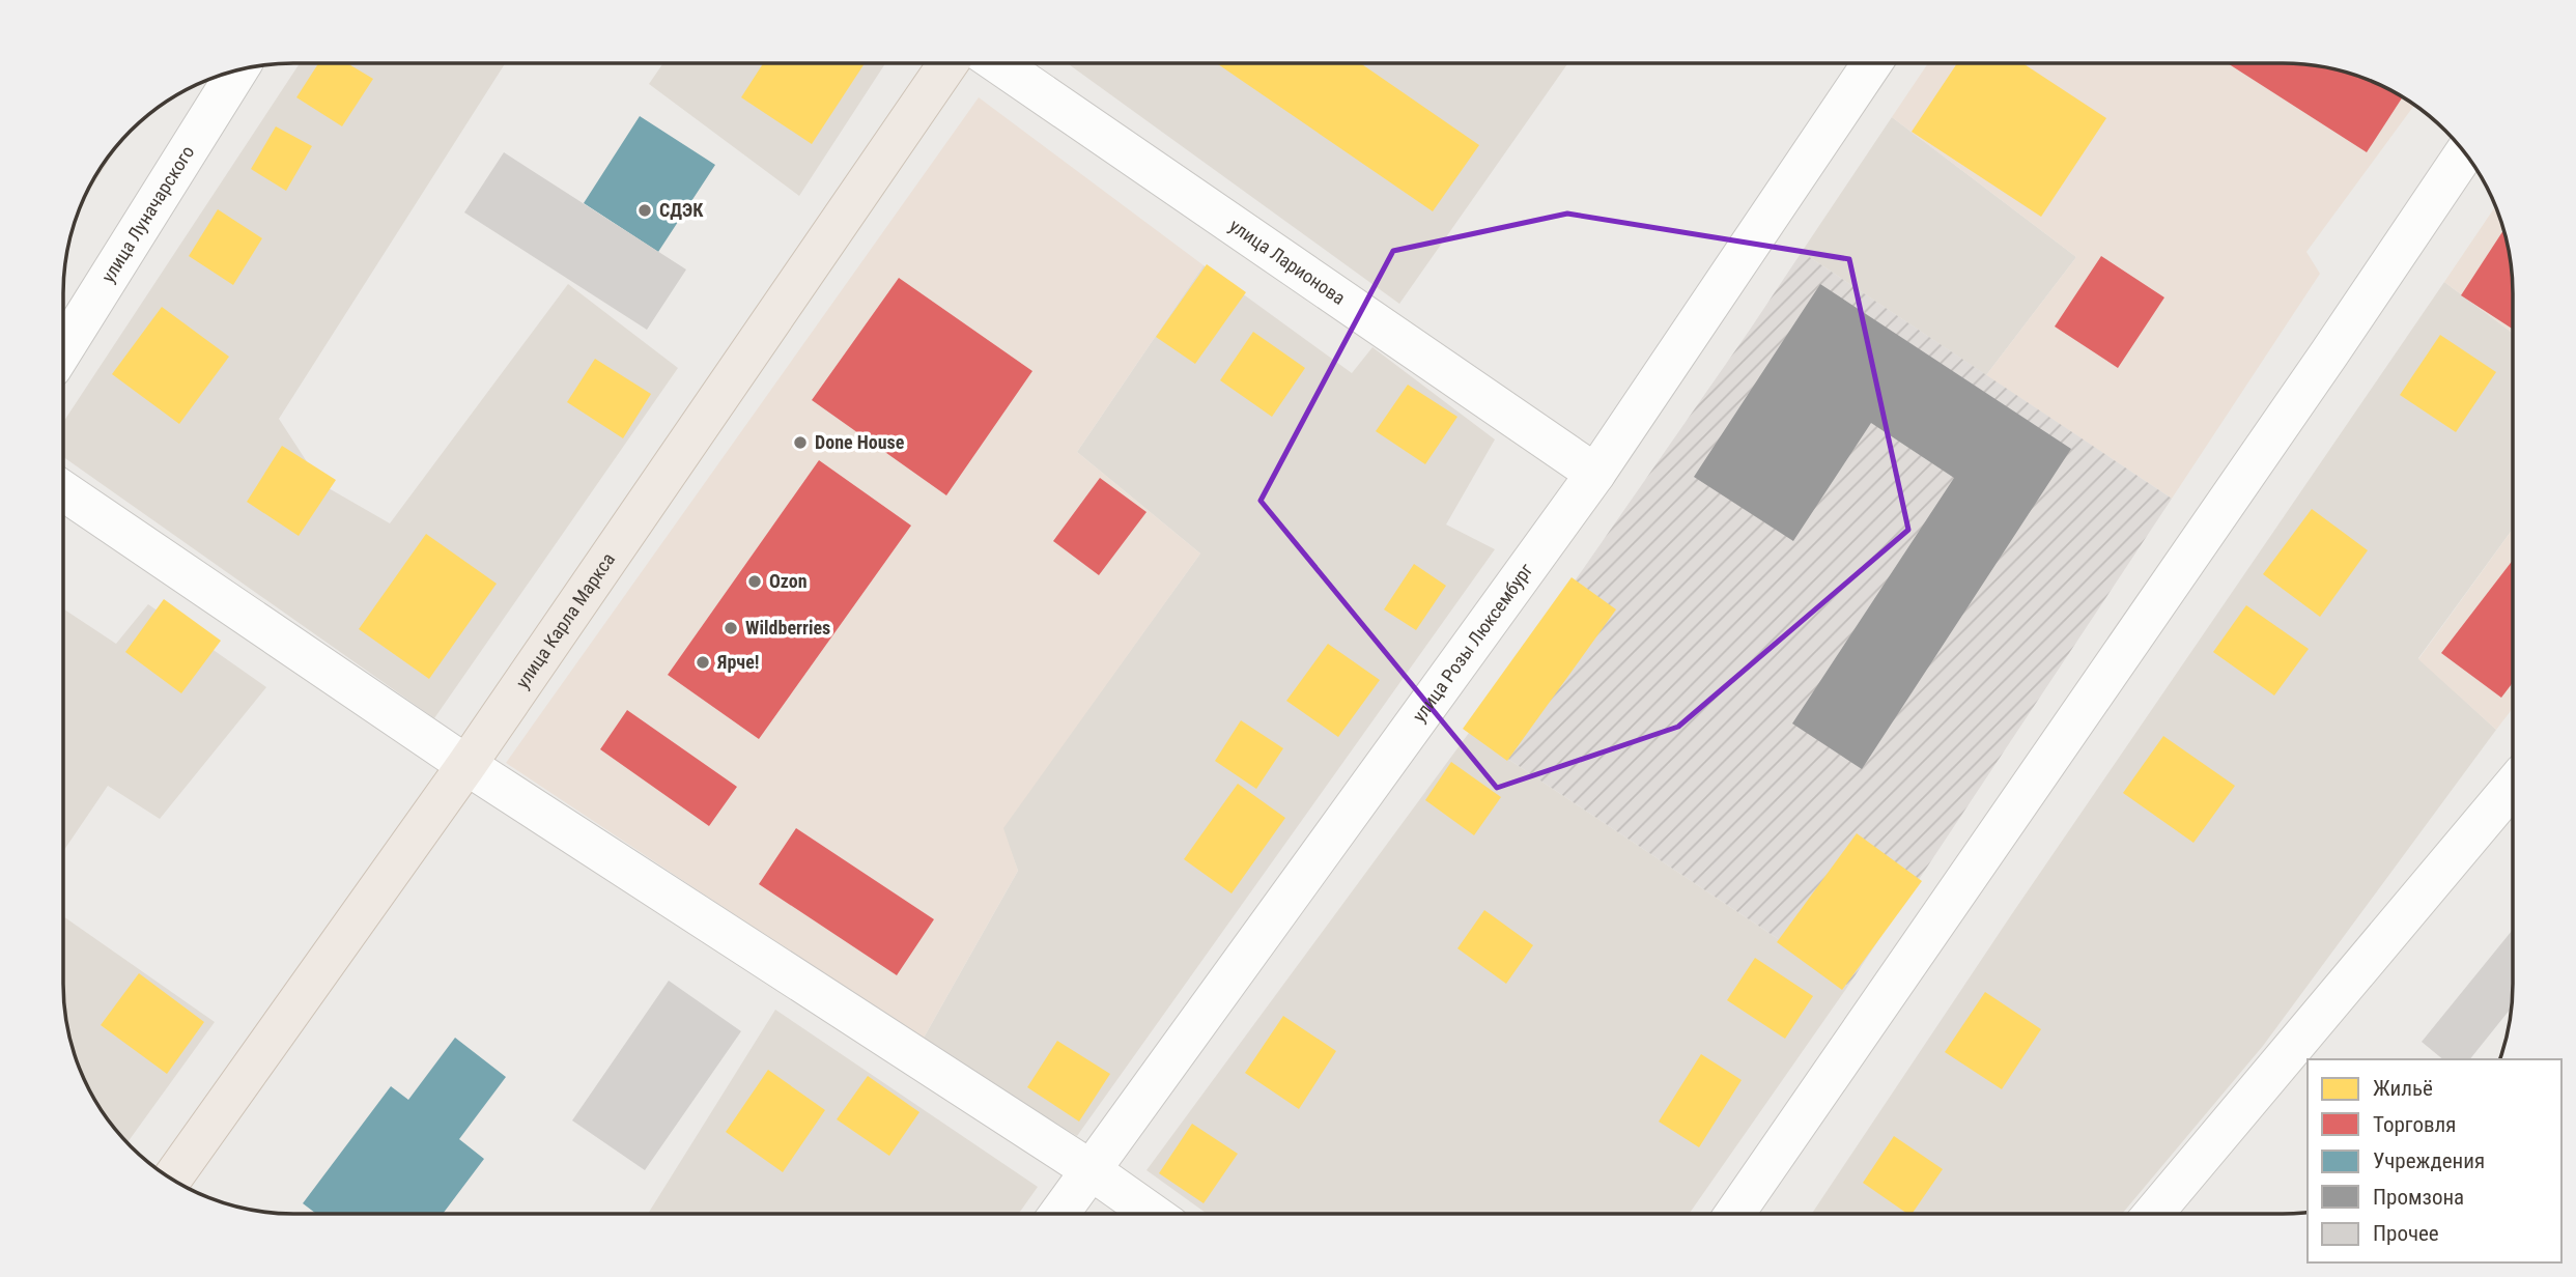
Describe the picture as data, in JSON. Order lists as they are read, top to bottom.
{
  "streets": {
    "main road": ["улица Карла Маркса"],
    "street": ["улица Луначарского", "улица Ларионова", "улица Розы Люксембург"]
  },
  "crossings": [
    ["улица Ларионова", "улица Розы Люксембург"]
  ],
  "places": [
    "СДЭК",
    "Done House",
    "Ozon",
    "Wildberries",
    "Ярче!"
  ],
  "legend": [
    "Жильё",
    "Торговля",
    "Учреждения",
    "Промзона",
    "Прочее"
  ]
}
